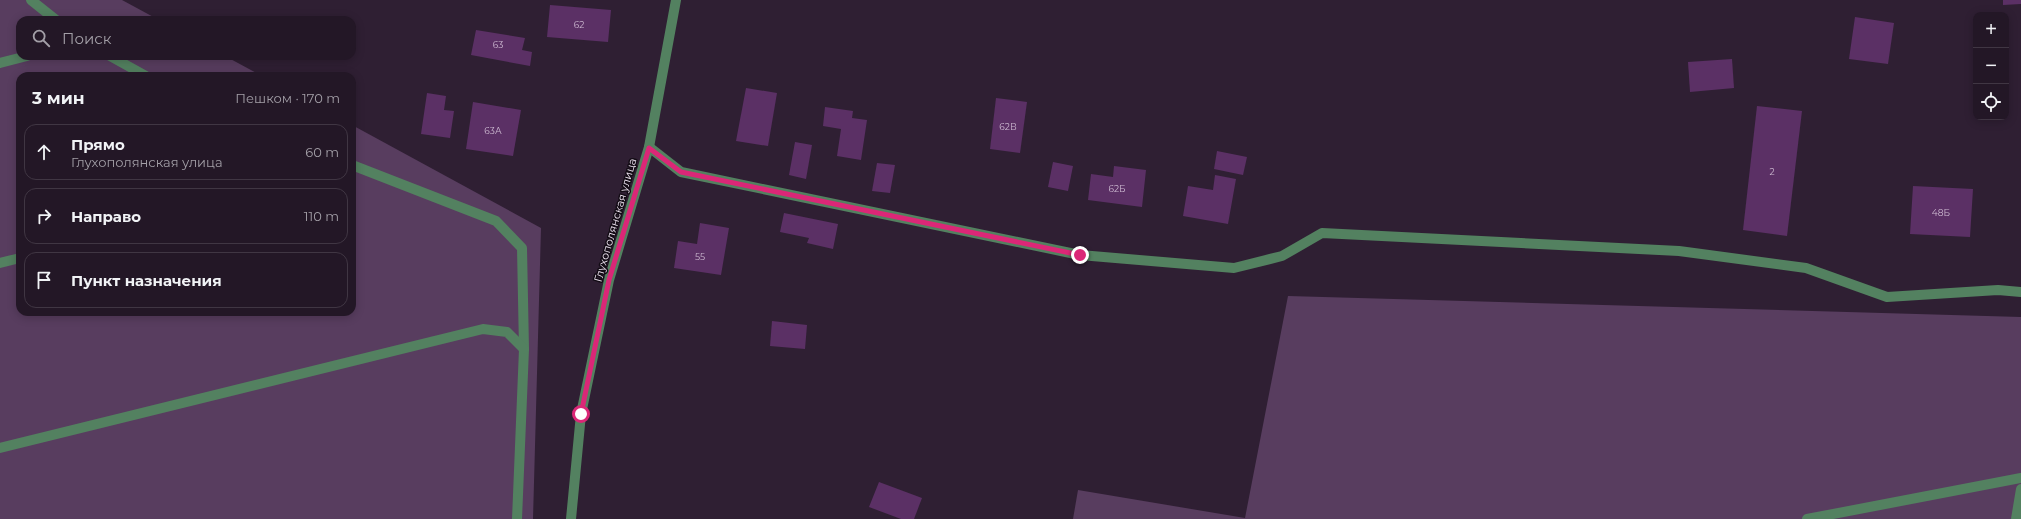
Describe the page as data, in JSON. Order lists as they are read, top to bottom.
{
  "streets": {
    "street": ["Глухополянская улица"]
  },
  "house_numbers": [
    "62",
    "63",
    "62В",
    "63А",
    "2",
    "62Б",
    "48Б",
    "55"
  ],
  "page": {
    "map_buttons": ["+", "−"],
    "search": "Поиск",
    "heading": ["3 мин", "Пешком · 170 m"],
    "list": [
      ["Прямо", "Глухополянская улица", "60 m"],
      ["Направо", "110 m"],
      "Пункт назначения"
    ]
  }
}
